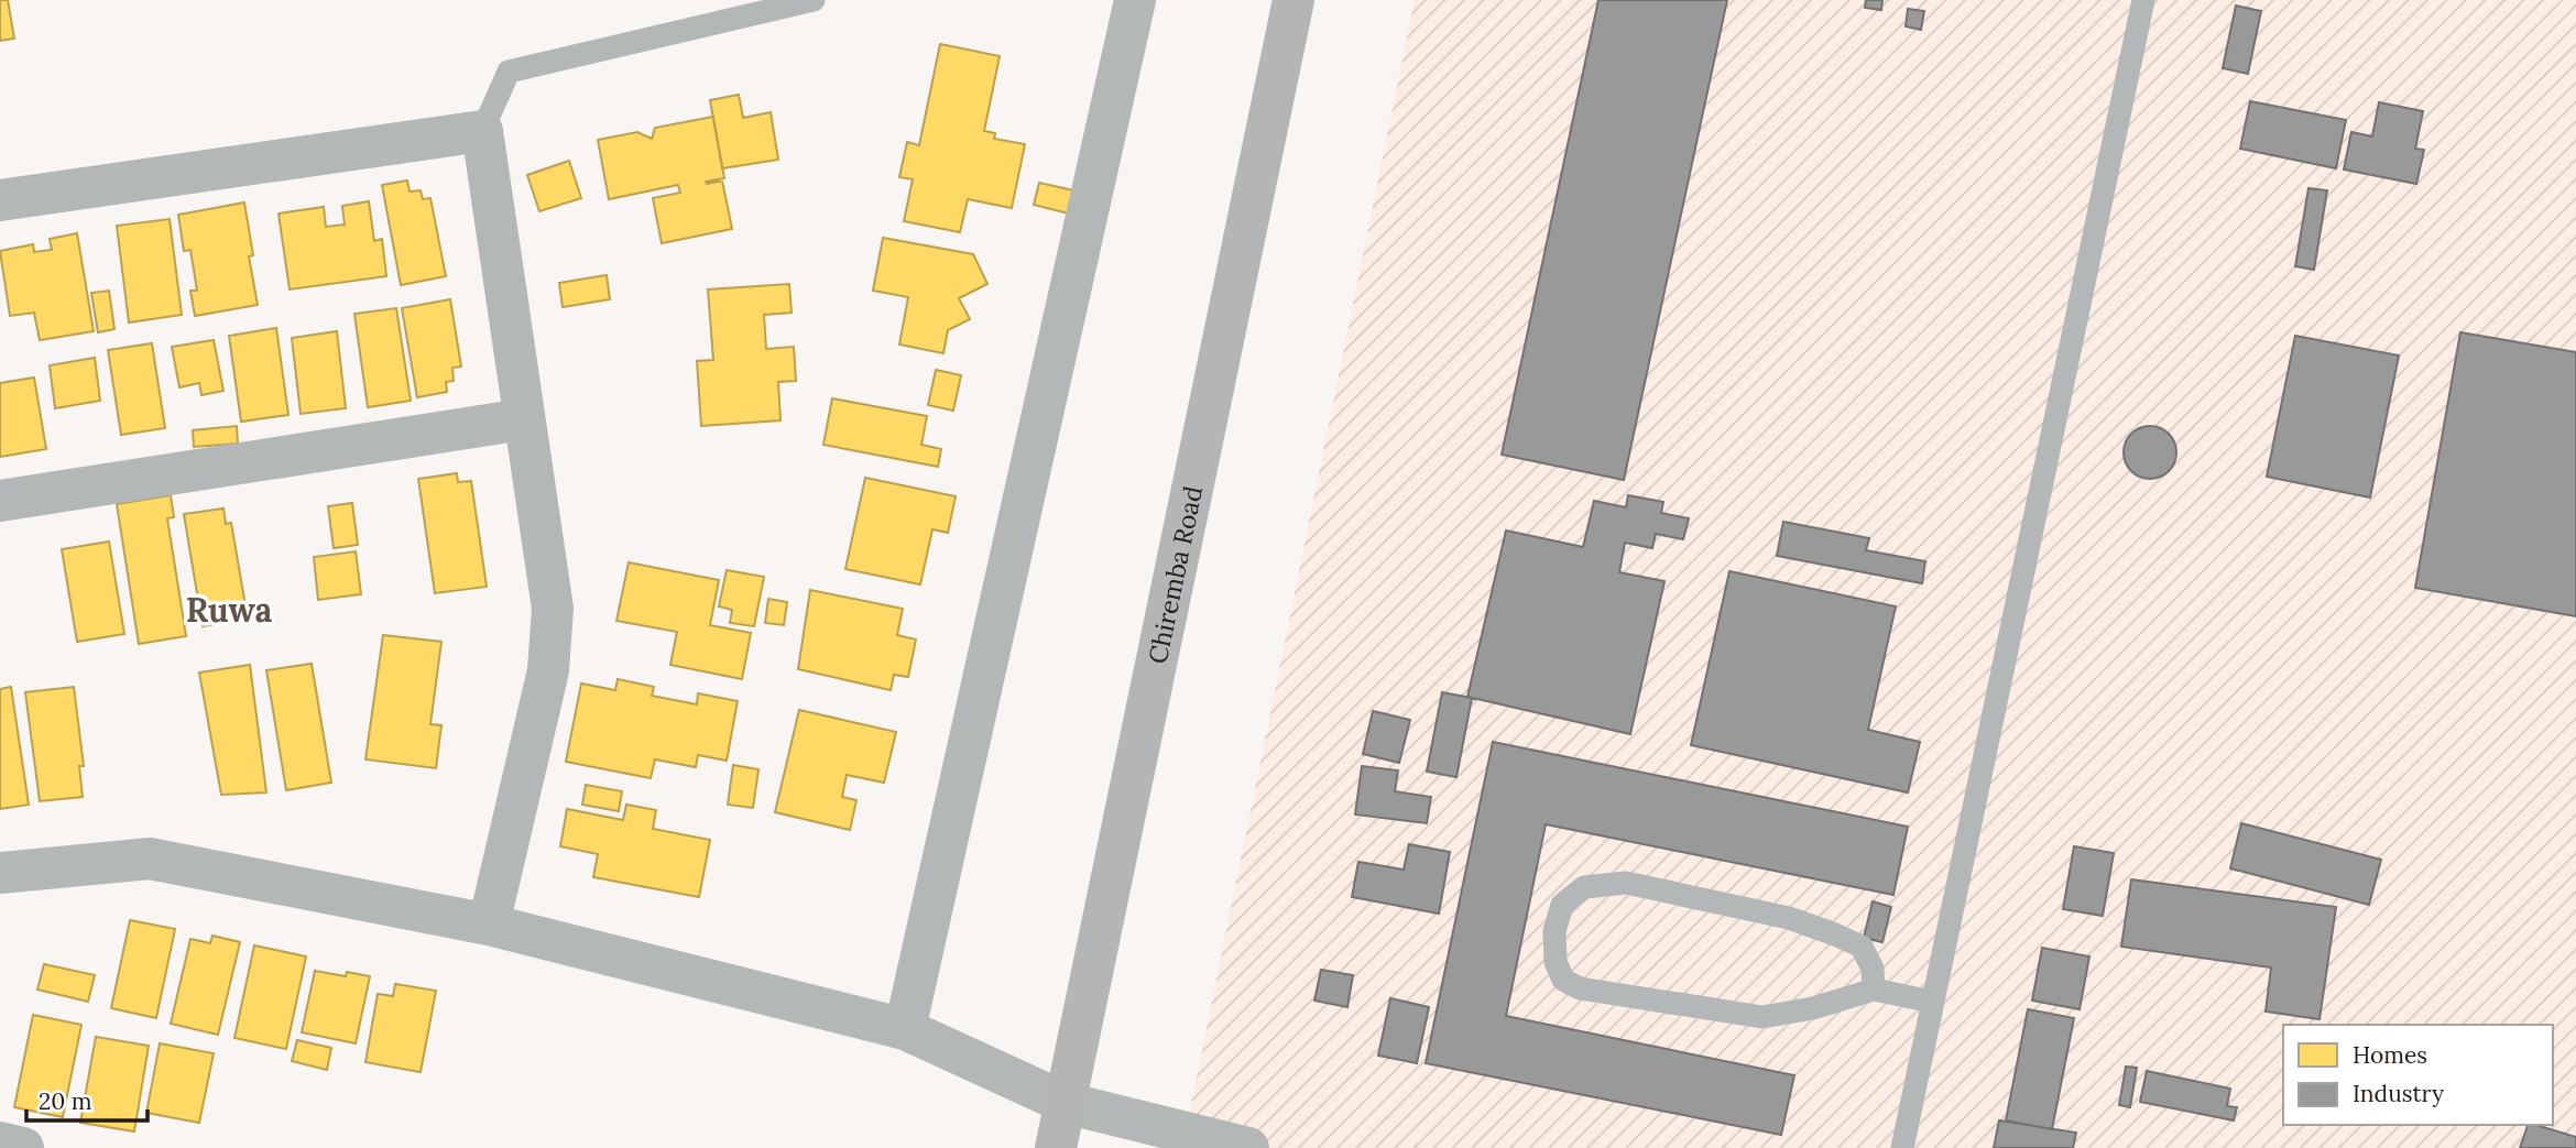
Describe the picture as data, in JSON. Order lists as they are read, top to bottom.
{
  "streets": {
    "main road": ["Chiremba Road"]
  },
  "districts": ["Ruwa"],
  "legend": ["Homes", "Industry"],
  "scale_bar": "20 m"
}
